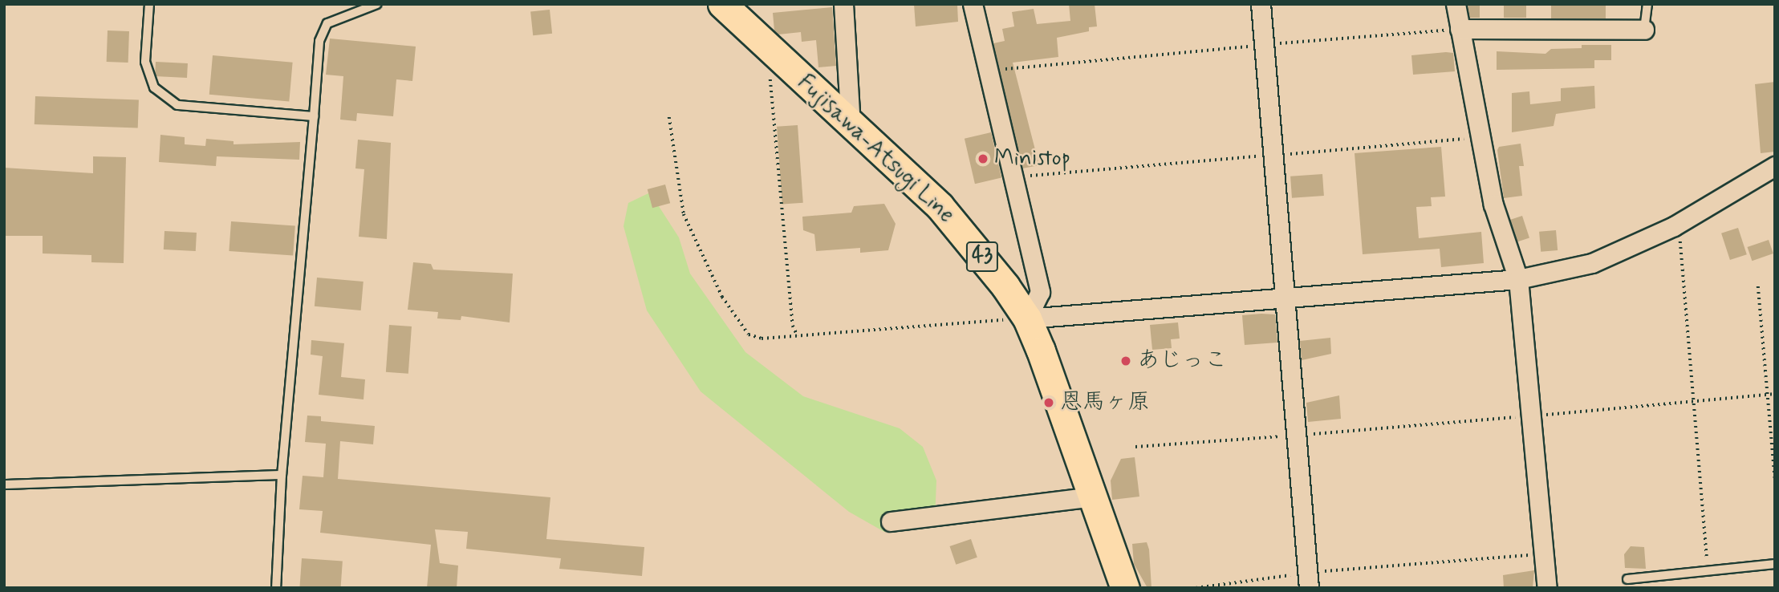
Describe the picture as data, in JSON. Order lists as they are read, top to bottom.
{
  "streets": {
    "main road": ["Fujisawa-Atsugi Line", "43"]
  },
  "places": ["Ministop", "あじっこ", "恩馬ヶ原"]
}
